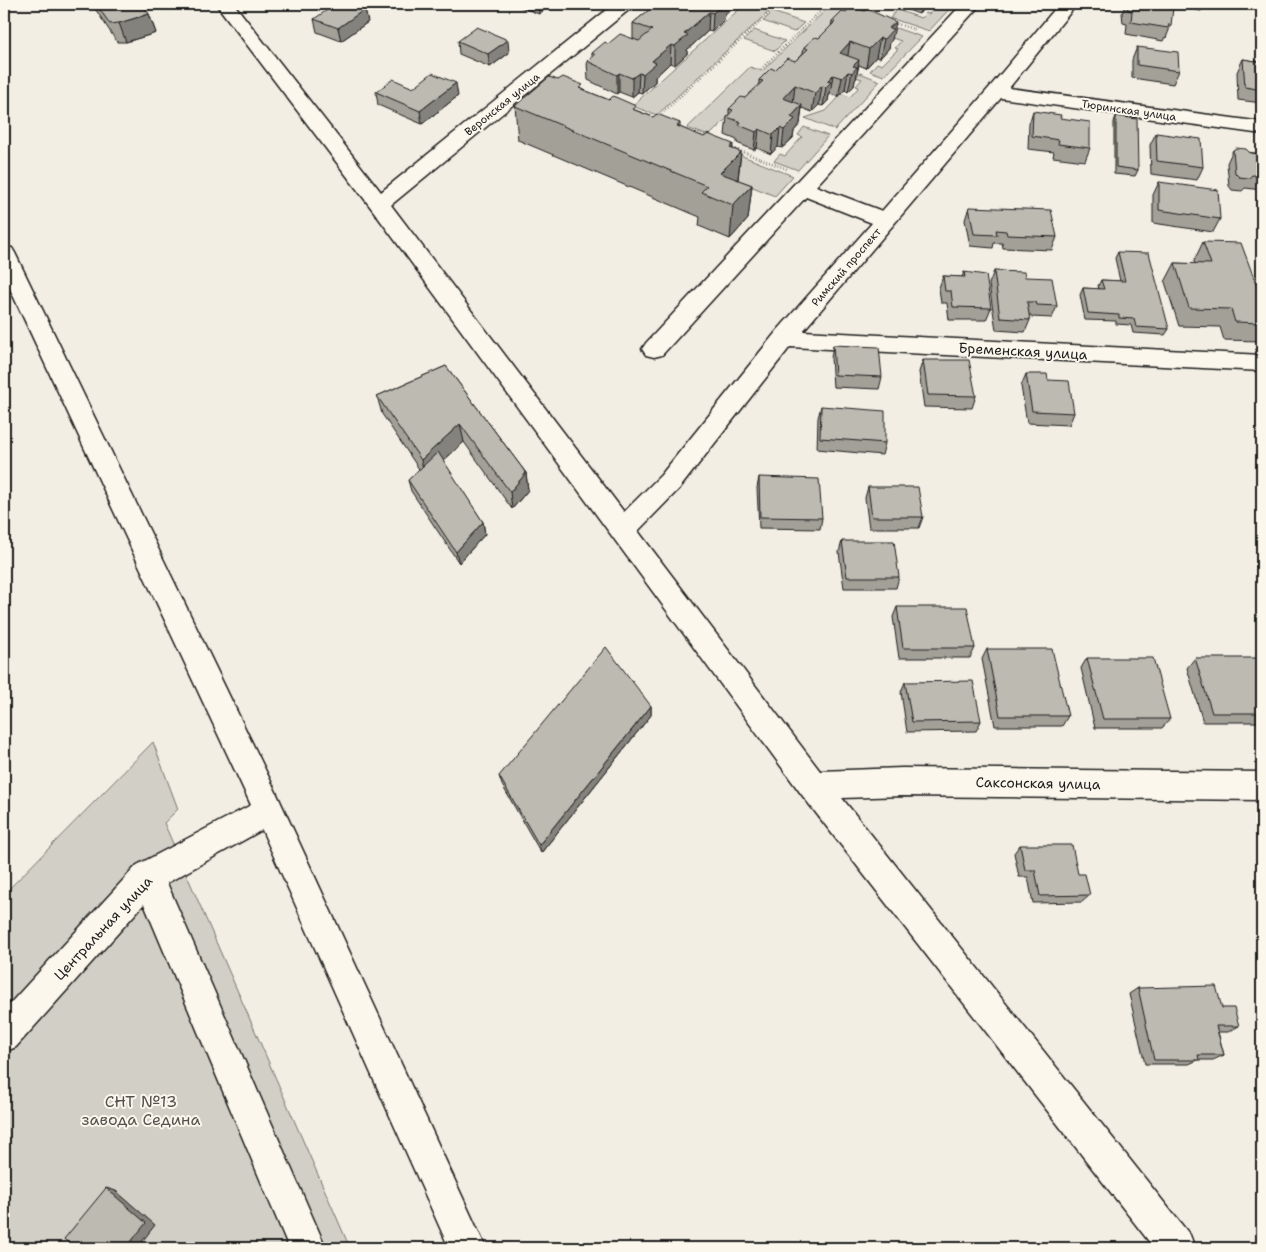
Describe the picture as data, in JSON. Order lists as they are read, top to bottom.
{
  "streets": {
    "street": [
      "Веронская улица",
      "Тюринская улица",
      "Римский проспект",
      "Бременская улица",
      "Саксонская улица",
      "Центральная улица"
    ]
  },
  "crossings": [
    ["Тюринская улица", "Римский проспект"],
    ["Римский проспект", "Бременская улица"]
  ],
  "parks": ["СНТ №13 завода Седина"]
}
